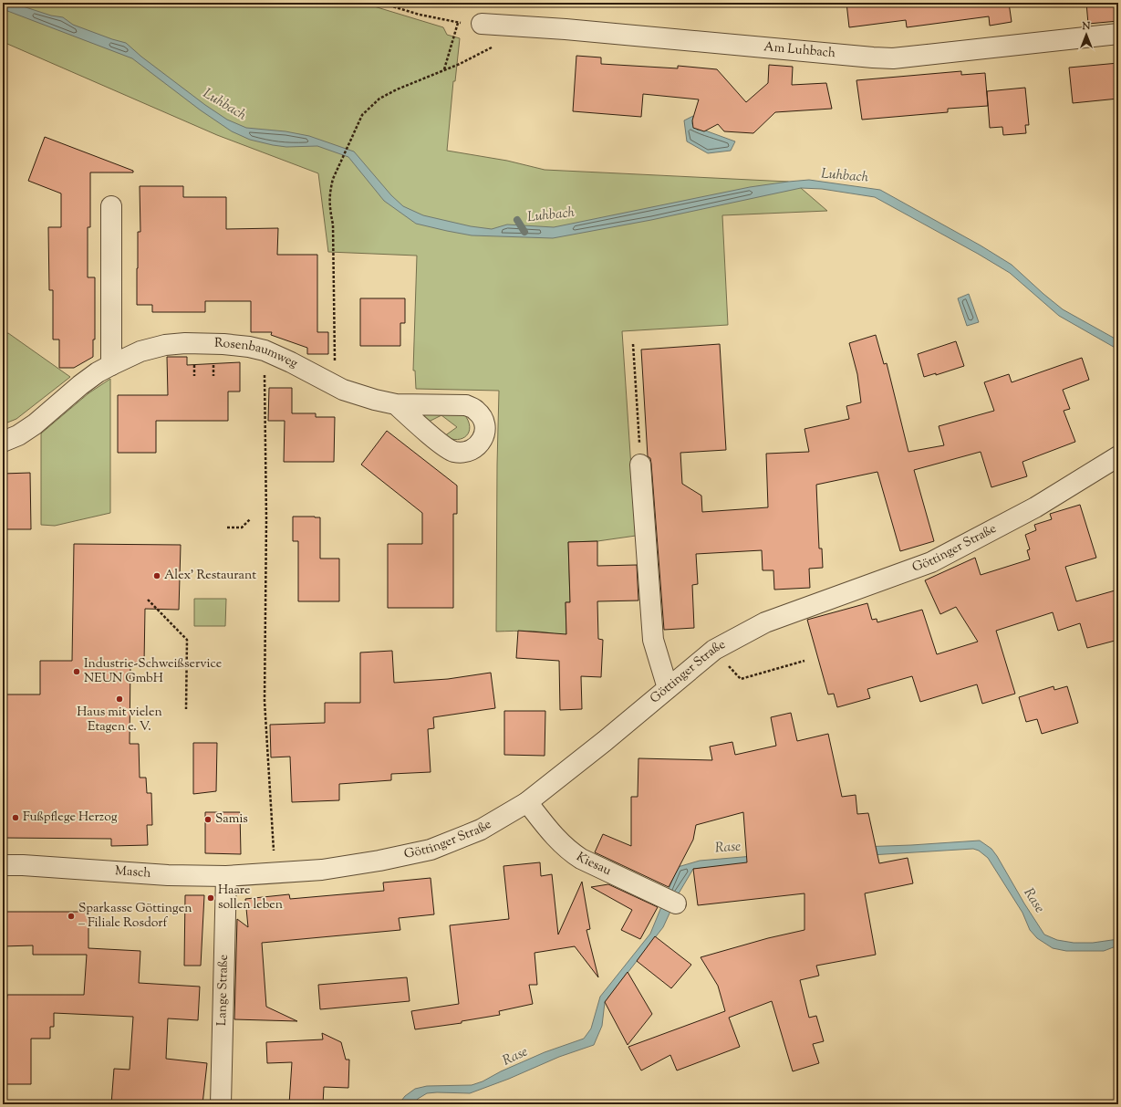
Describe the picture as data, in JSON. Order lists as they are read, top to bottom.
{
  "streets": {
    "street": [
      "Am Luhbach",
      "Rosenbaumweg",
      "Göttinger Straße",
      "Kiesau",
      "Masch",
      "Lange Straße"
    ]
  },
  "crossings": [
    ["Göttinger Straße", "Kiesau"],
    ["Göttinger Straße", "Masch"],
    ["Masch", "Lange Straße"]
  ],
  "water": ["Luhbach", "Rase"],
  "places": [
    "Alex' Restaurant",
    "Industrie-Schweißservice NEUN GmbH",
    "Haus mit vielen Etagen e. V.",
    "Fußpflege Herzog",
    "Samis",
    "Haare sollen leben",
    "Sparkasse Göttingen – Filiale Rosdorf"
  ],
  "north": "top"
}
